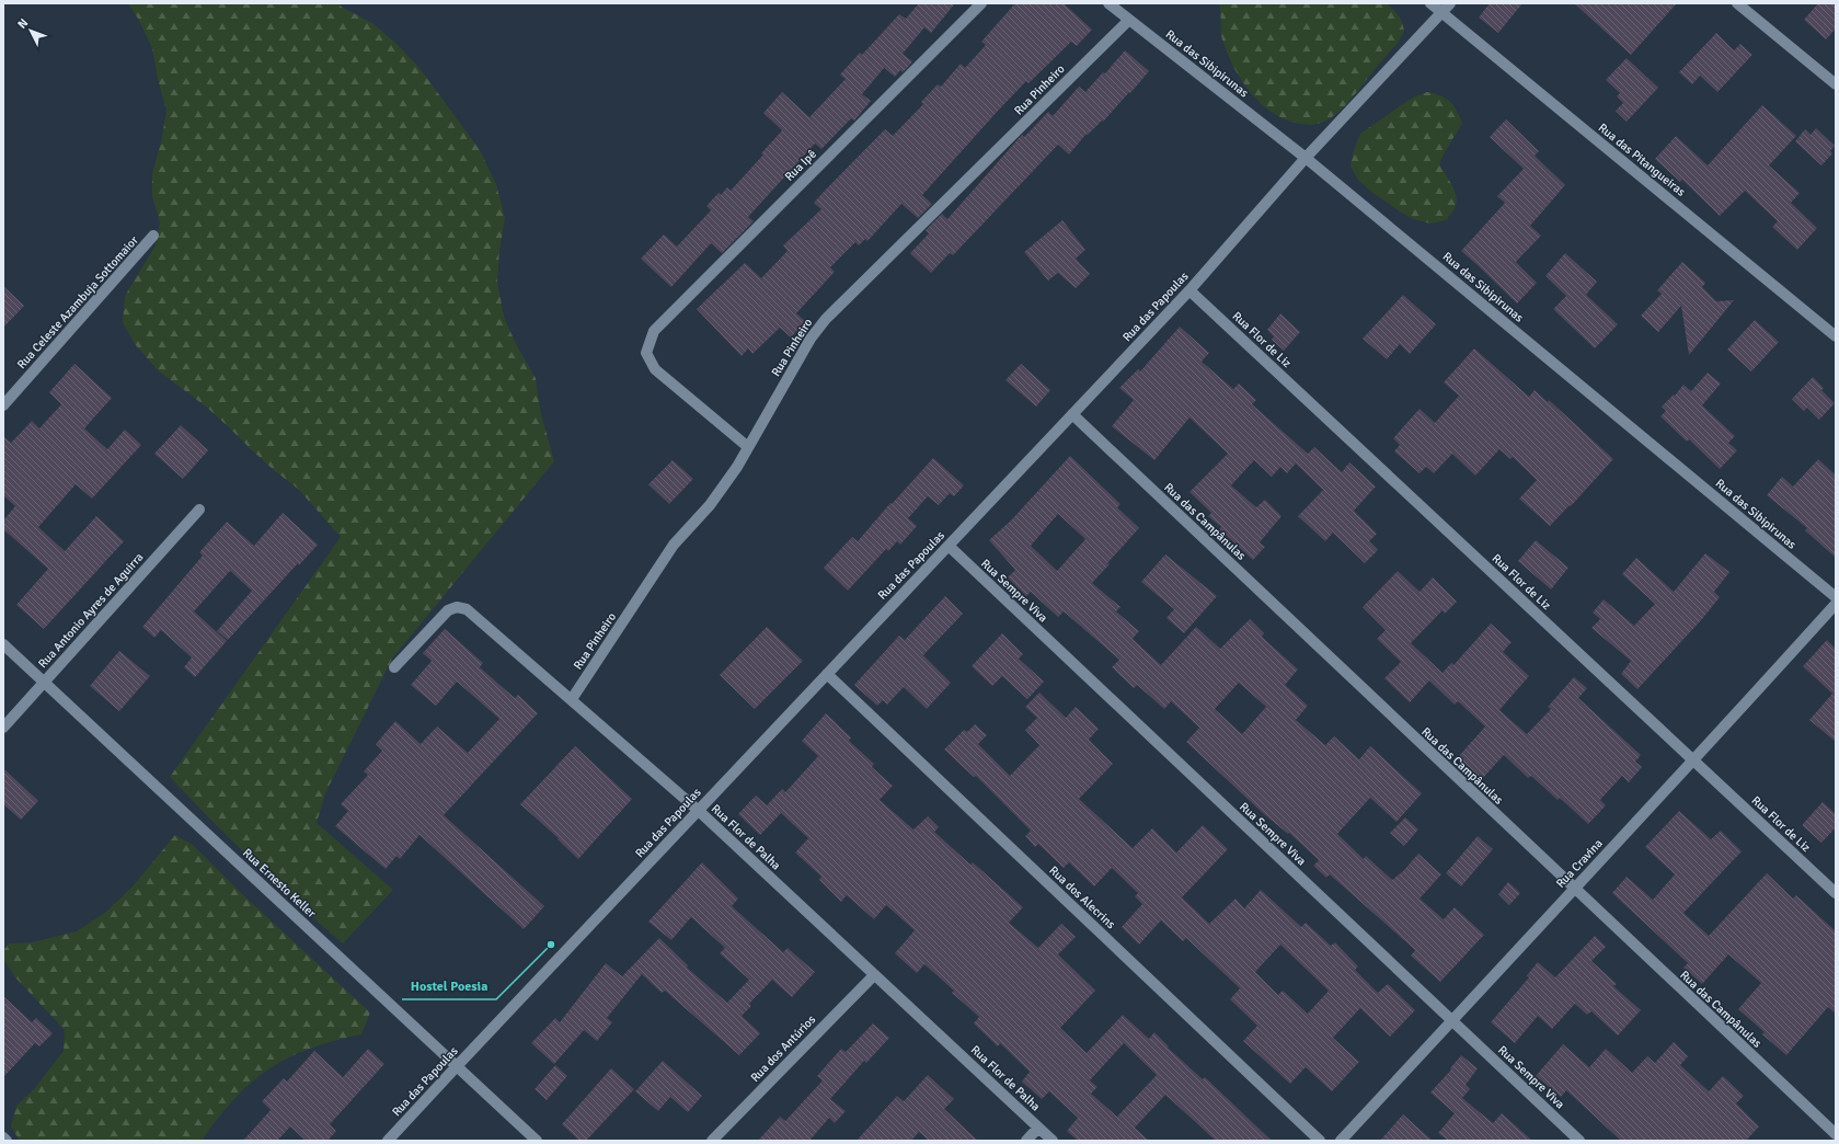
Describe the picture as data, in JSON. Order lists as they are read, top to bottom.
{
  "streets": {
    "street": [
      "Rua das Sibipirunas",
      "Rua Pinheiro",
      "Rua das Pitangueiras",
      "Rua Ipê",
      "Rua Celeste Azambuja Sottomaior",
      "Rua das Papoulas",
      "Rua Flor de Liz",
      "Rua das Campânulas",
      "Rua Sempre Viva",
      "Rua Antonio Ayres de Aguirra",
      "Rua Flor de Palha",
      "Rua Cravina",
      "Rua Ernesto Keller",
      "Rua dos Alecrins",
      "Rua dos Antúrios"
    ]
  },
  "crossings": [
    ["Rua das Sibipirunas", "Rua Pinheiro"],
    ["Rua das Sibipirunas", "Rua das Papoulas"],
    ["Rua Pinheiro", "Rua Ipê"],
    ["Rua Pinheiro", "Rua Flor de Palha"],
    ["Rua das Pitangueiras", "Rua das Papoulas"],
    ["Rua das Papoulas", "Rua Flor de Liz"],
    ["Rua das Papoulas", "Rua das Campânulas"],
    ["Rua das Papoulas", "Rua Sempre Viva"],
    ["Rua das Papoulas", "Rua Flor de Palha"],
    ["Rua das Papoulas", "Rua Ernesto Keller"],
    ["Rua das Papoulas", "Rua dos Alecrins"],
    ["Rua Flor de Liz", "Rua Cravina"],
    ["Rua das Campânulas", "Rua Cravina"],
    ["Rua Sempre Viva", "Rua Cravina"],
    ["Rua Antonio Ayres de Aguirra", "Rua Ernesto Keller"],
    ["Rua Flor de Palha", "Rua dos Antúrios"]
  ],
  "places": ["Hostel Poesia"],
  "north": "top left"
}
